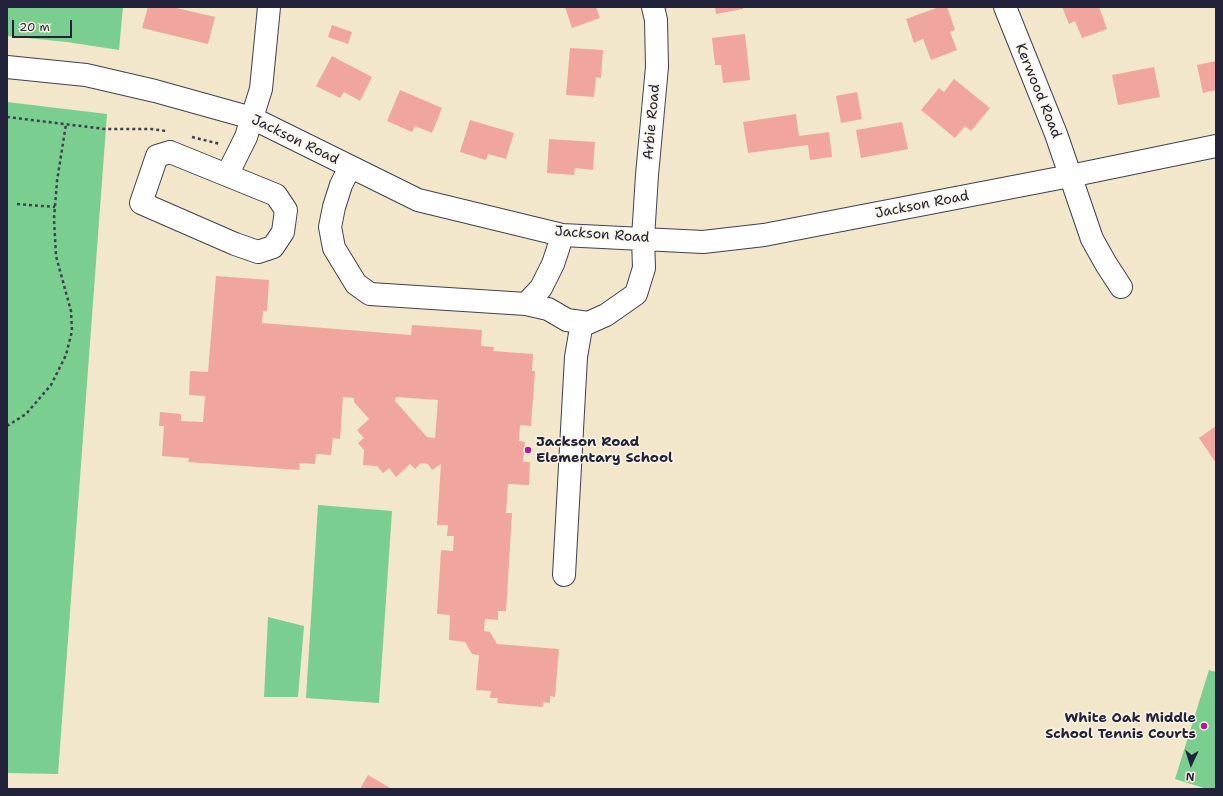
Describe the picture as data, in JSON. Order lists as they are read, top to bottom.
{
  "streets": {
    "street": ["Kerwood Road", "Arbie Road", "Jackson Road"]
  },
  "crossings": [
    ["Kerwood Road", "Jackson Road"],
    ["Arbie Road", "Jackson Road"]
  ],
  "places": ["Jackson Road Elementary School", "White Oak Middle School Tennis Courts"],
  "scale_bar": "20 m",
  "north": "bottom"
}
